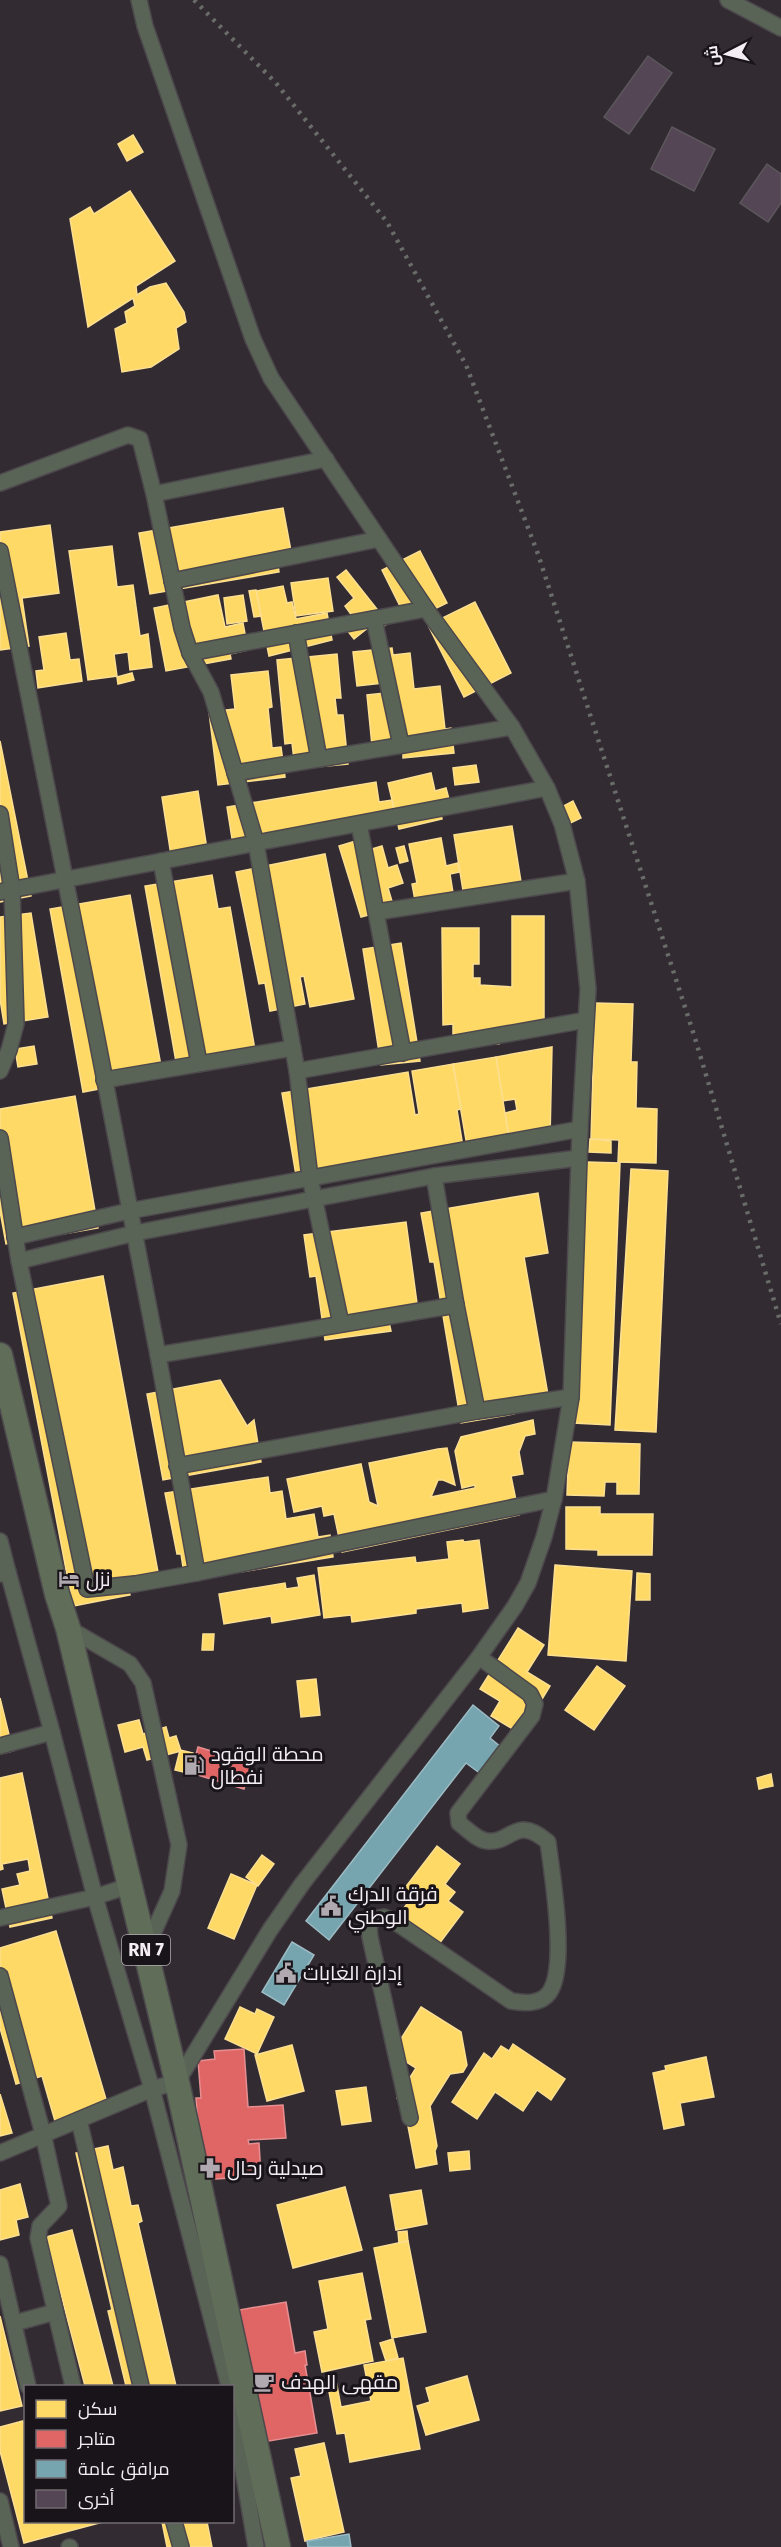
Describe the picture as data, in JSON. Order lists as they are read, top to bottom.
{
  "streets": {
    "main road": ["RN 7"]
  },
  "places": {
    "hotel": ["نزل"],
    "fuel station": ["محطة الوقود نفطال"],
    "public building": ["فرقة الدرك الوطني", "إدارة الغابات"],
    "pharmacy": ["صيدلية رحال"],
    "cafe": ["مقهى الهدف"]
  },
  "legend": [
    "سكن",
    "متاجر",
    "مرافق عامة",
    "أخرى"
  ],
  "north": "left"
}
